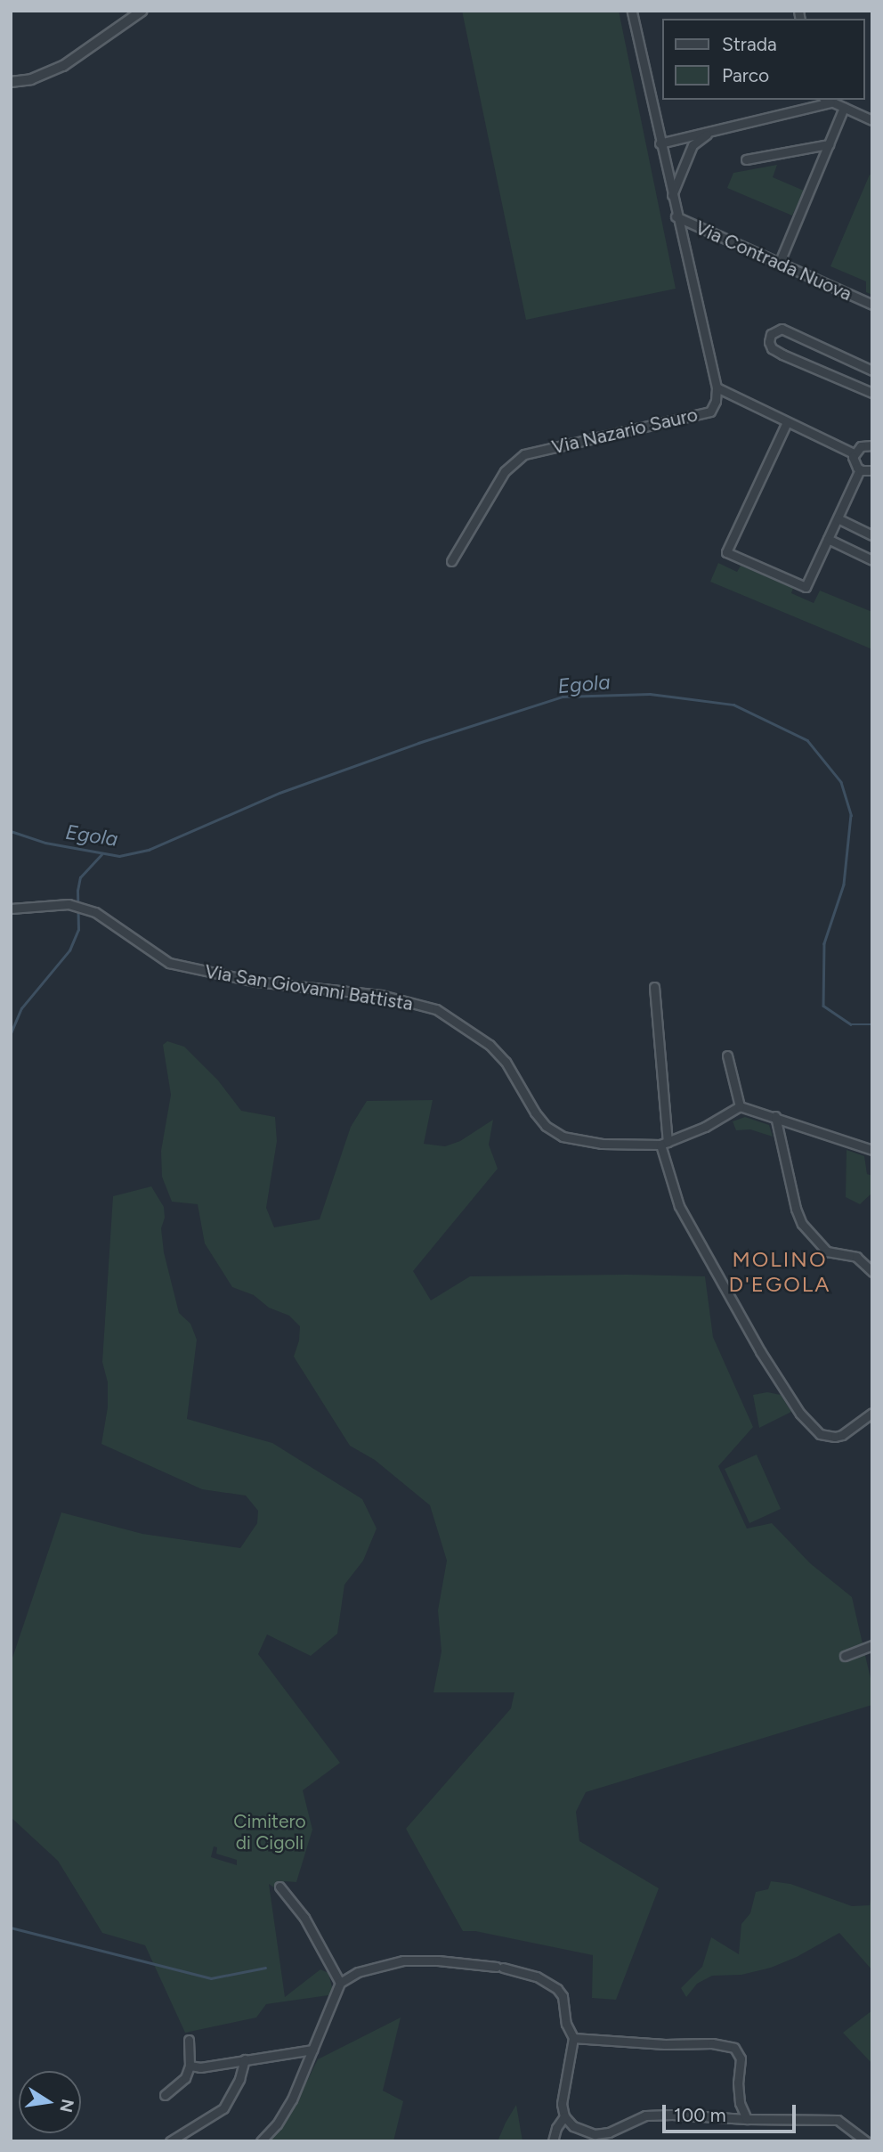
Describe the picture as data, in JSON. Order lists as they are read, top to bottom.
{
  "streets": {
    "street": ["Via Contrada Nuova", "Via Nazario Sauro", "Via San Giovanni Battista"]
  },
  "crossings": [
    ["Via Contrada Nuova", "Via Nazario Sauro"]
  ],
  "districts": ["MOLINO D'EGOLA"],
  "water": ["Egola"],
  "parks": ["Cimitero di Cigoli"],
  "legend": ["Strada", "Parco"],
  "scale_bar": "100 m",
  "north": "right"
}
